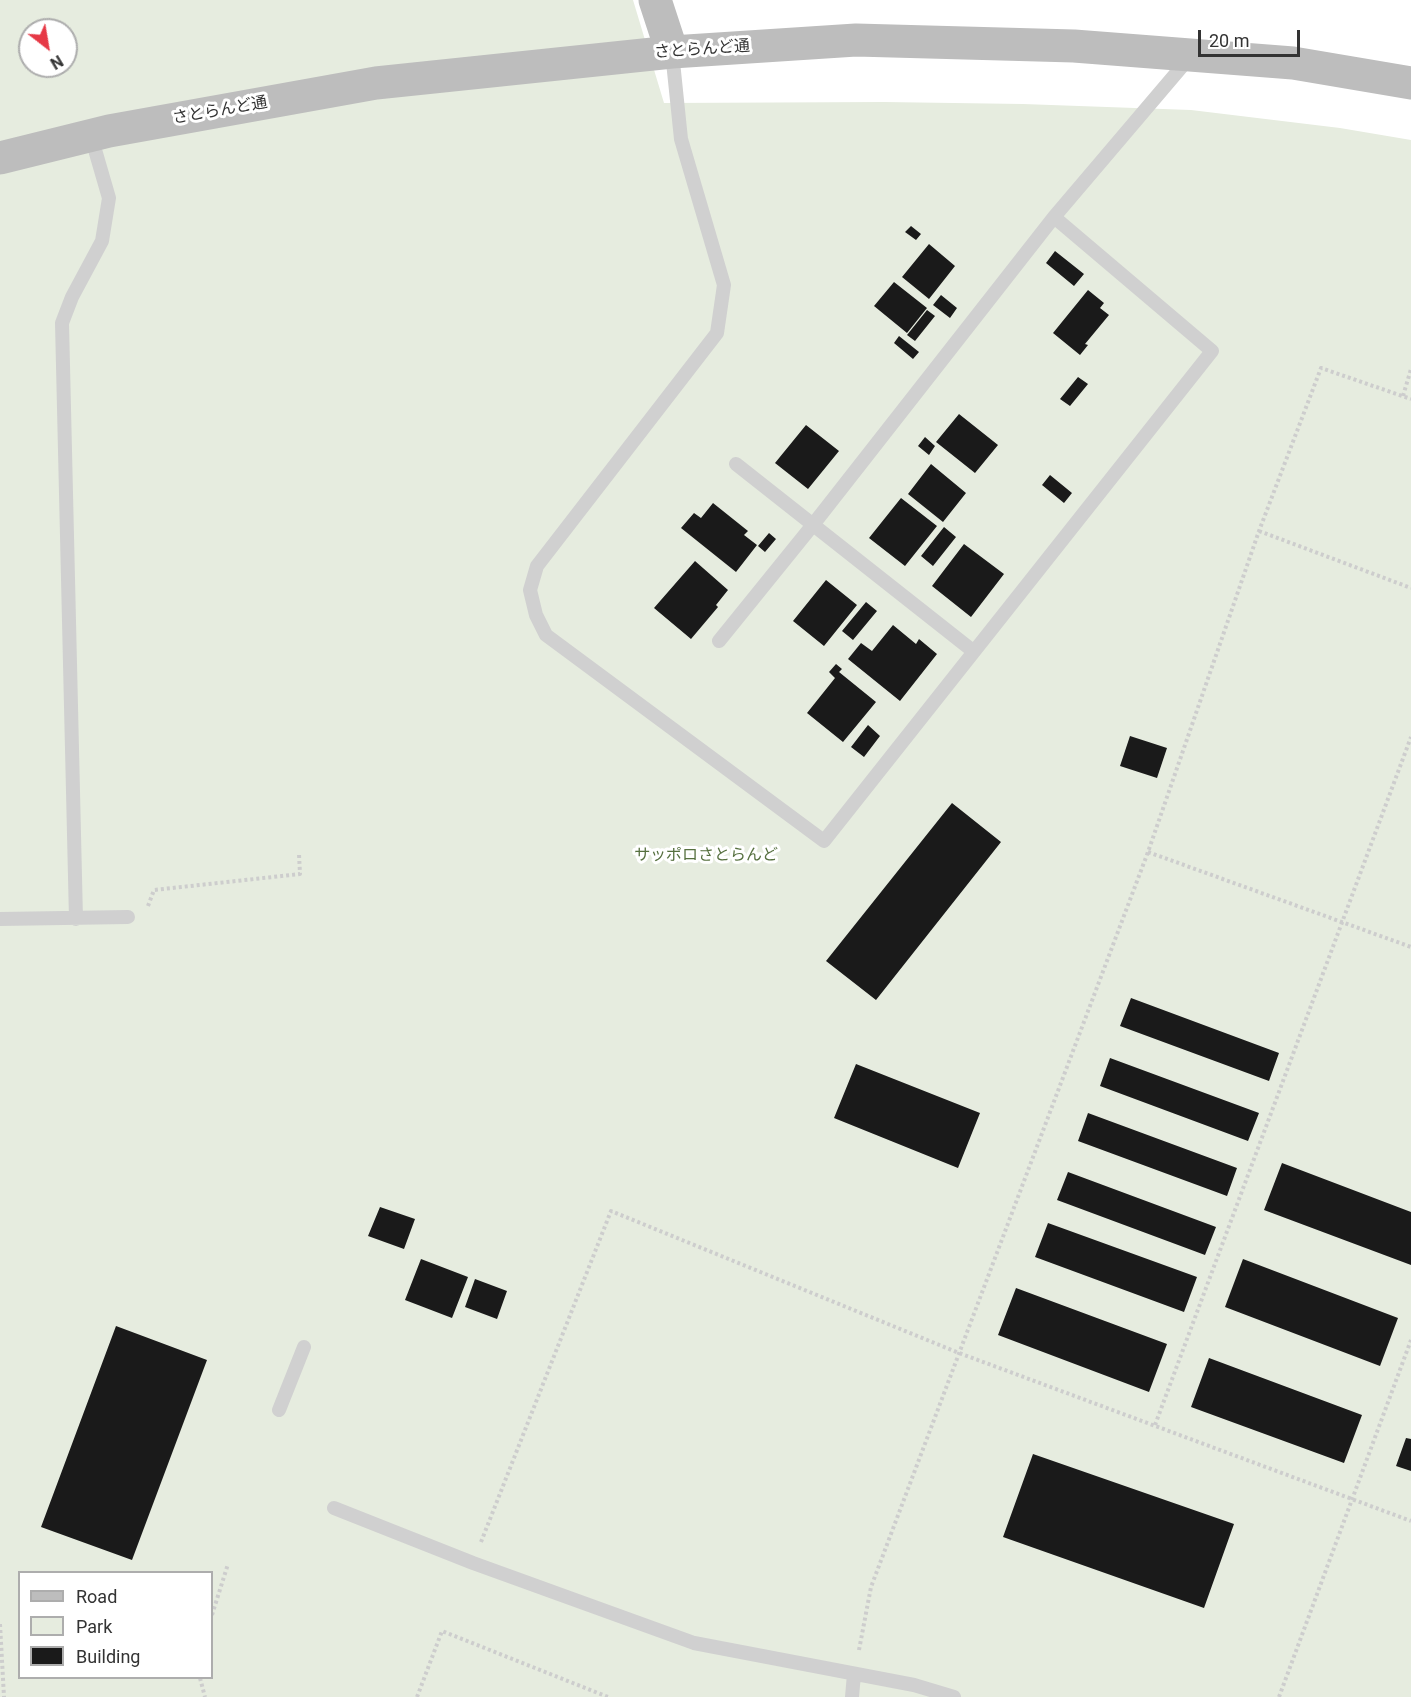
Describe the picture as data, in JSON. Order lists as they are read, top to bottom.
{
  "streets": {
    "street": ["さとらんど通"]
  },
  "parks": ["サッポロさとらんど"],
  "legend": ["Road", "Park", "Building"],
  "scale_bar": "20 m",
  "north": "bottom right"
}
